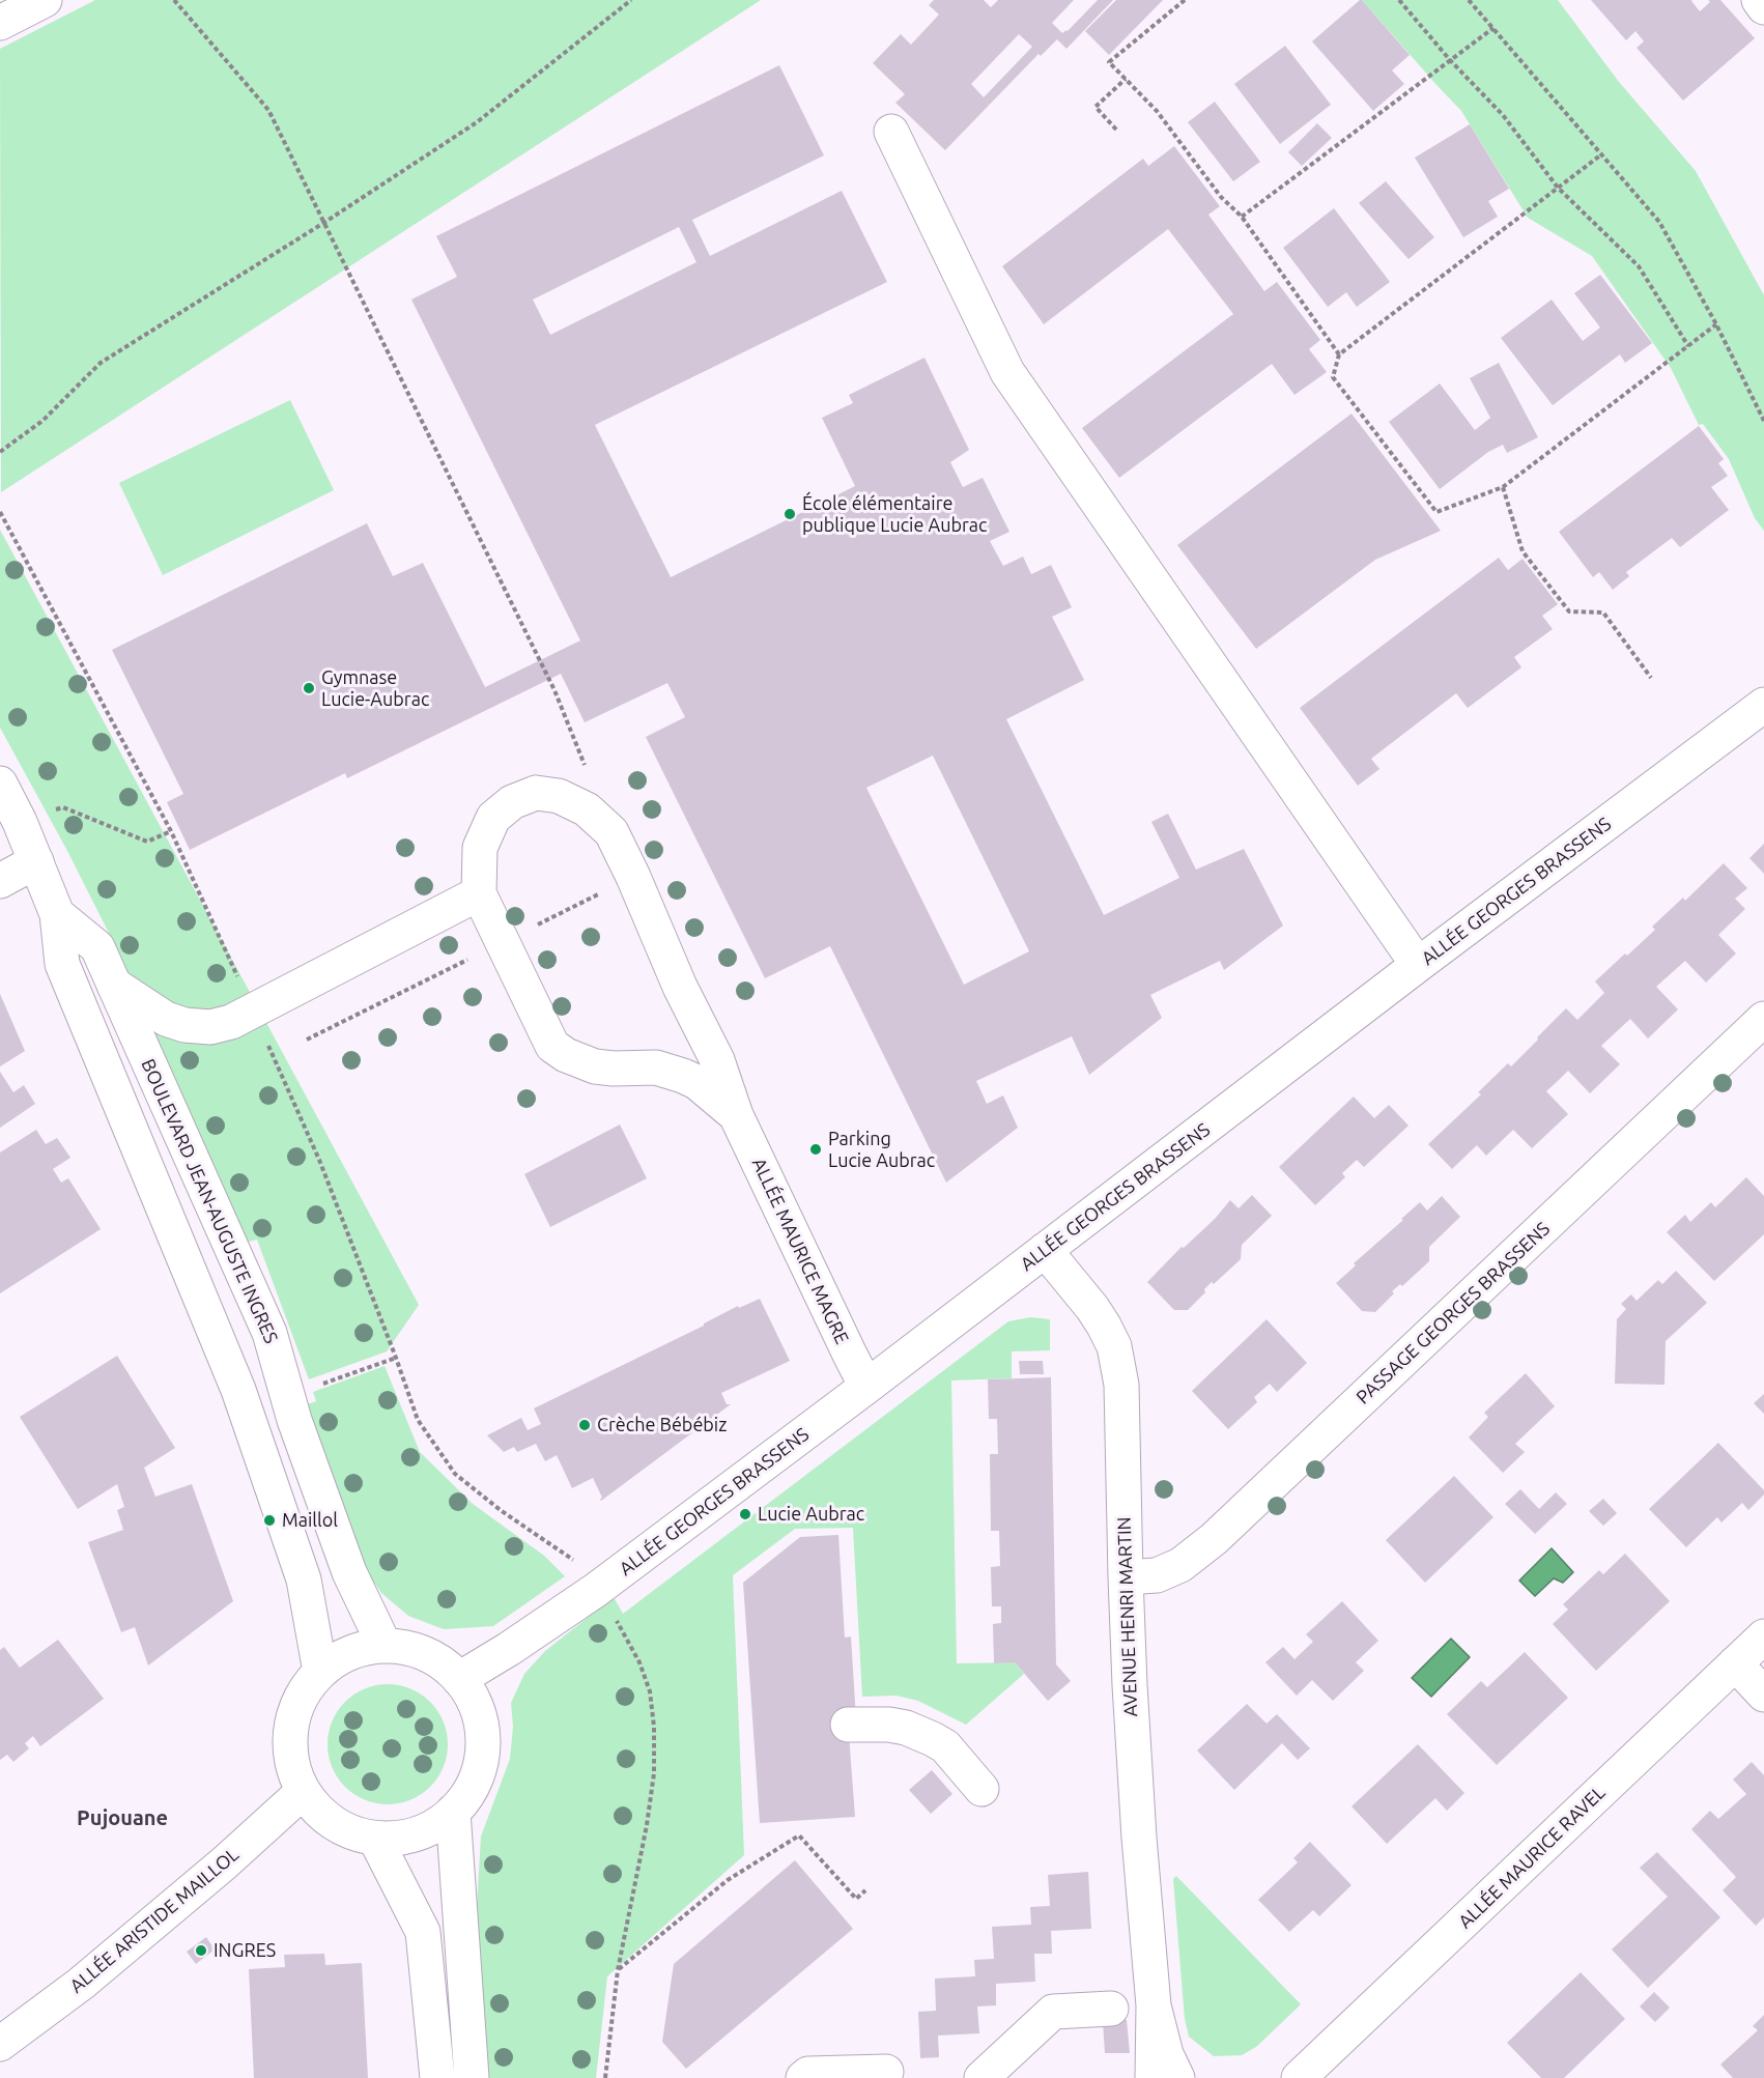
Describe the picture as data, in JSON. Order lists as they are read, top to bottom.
{
  "streets": {
    "street": [
      "ALLÉE GEORGES BRASSENS",
      "BOULEVARD JEAN-AUGUSTE INGRES",
      "ALLÉE MAURICE MAGRE",
      "PASSAGE GEORGES BRASSENS",
      "AVENUE HENRI MARTIN",
      "ALLÉE MAURICE RAVEL",
      "ALLÉE ARISTIDE MAILLOL"
    ]
  },
  "crossings": [
    ["ALLÉE GEORGES BRASSENS", "BOULEVARD JEAN-AUGUSTE INGRES"],
    ["ALLÉE GEORGES BRASSENS", "ALLÉE MAURICE MAGRE"],
    ["ALLÉE GEORGES BRASSENS", "AVENUE HENRI MARTIN"],
    ["ALLÉE GEORGES BRASSENS", "ALLÉE ARISTIDE MAILLOL"],
    ["BOULEVARD JEAN-AUGUSTE INGRES", "ALLÉE ARISTIDE MAILLOL"],
    ["PASSAGE GEORGES BRASSENS", "AVENUE HENRI MARTIN"]
  ],
  "districts": ["Pujouane"],
  "places": [
    "École élémentaire publique Lucie Aubrac",
    "Gymnase Lucie-Aubrac",
    "Parking Lucie Aubrac",
    "Crèche Bébébiz",
    "Lucie Aubrac",
    "Maillol",
    "INGRES"
  ]
}
